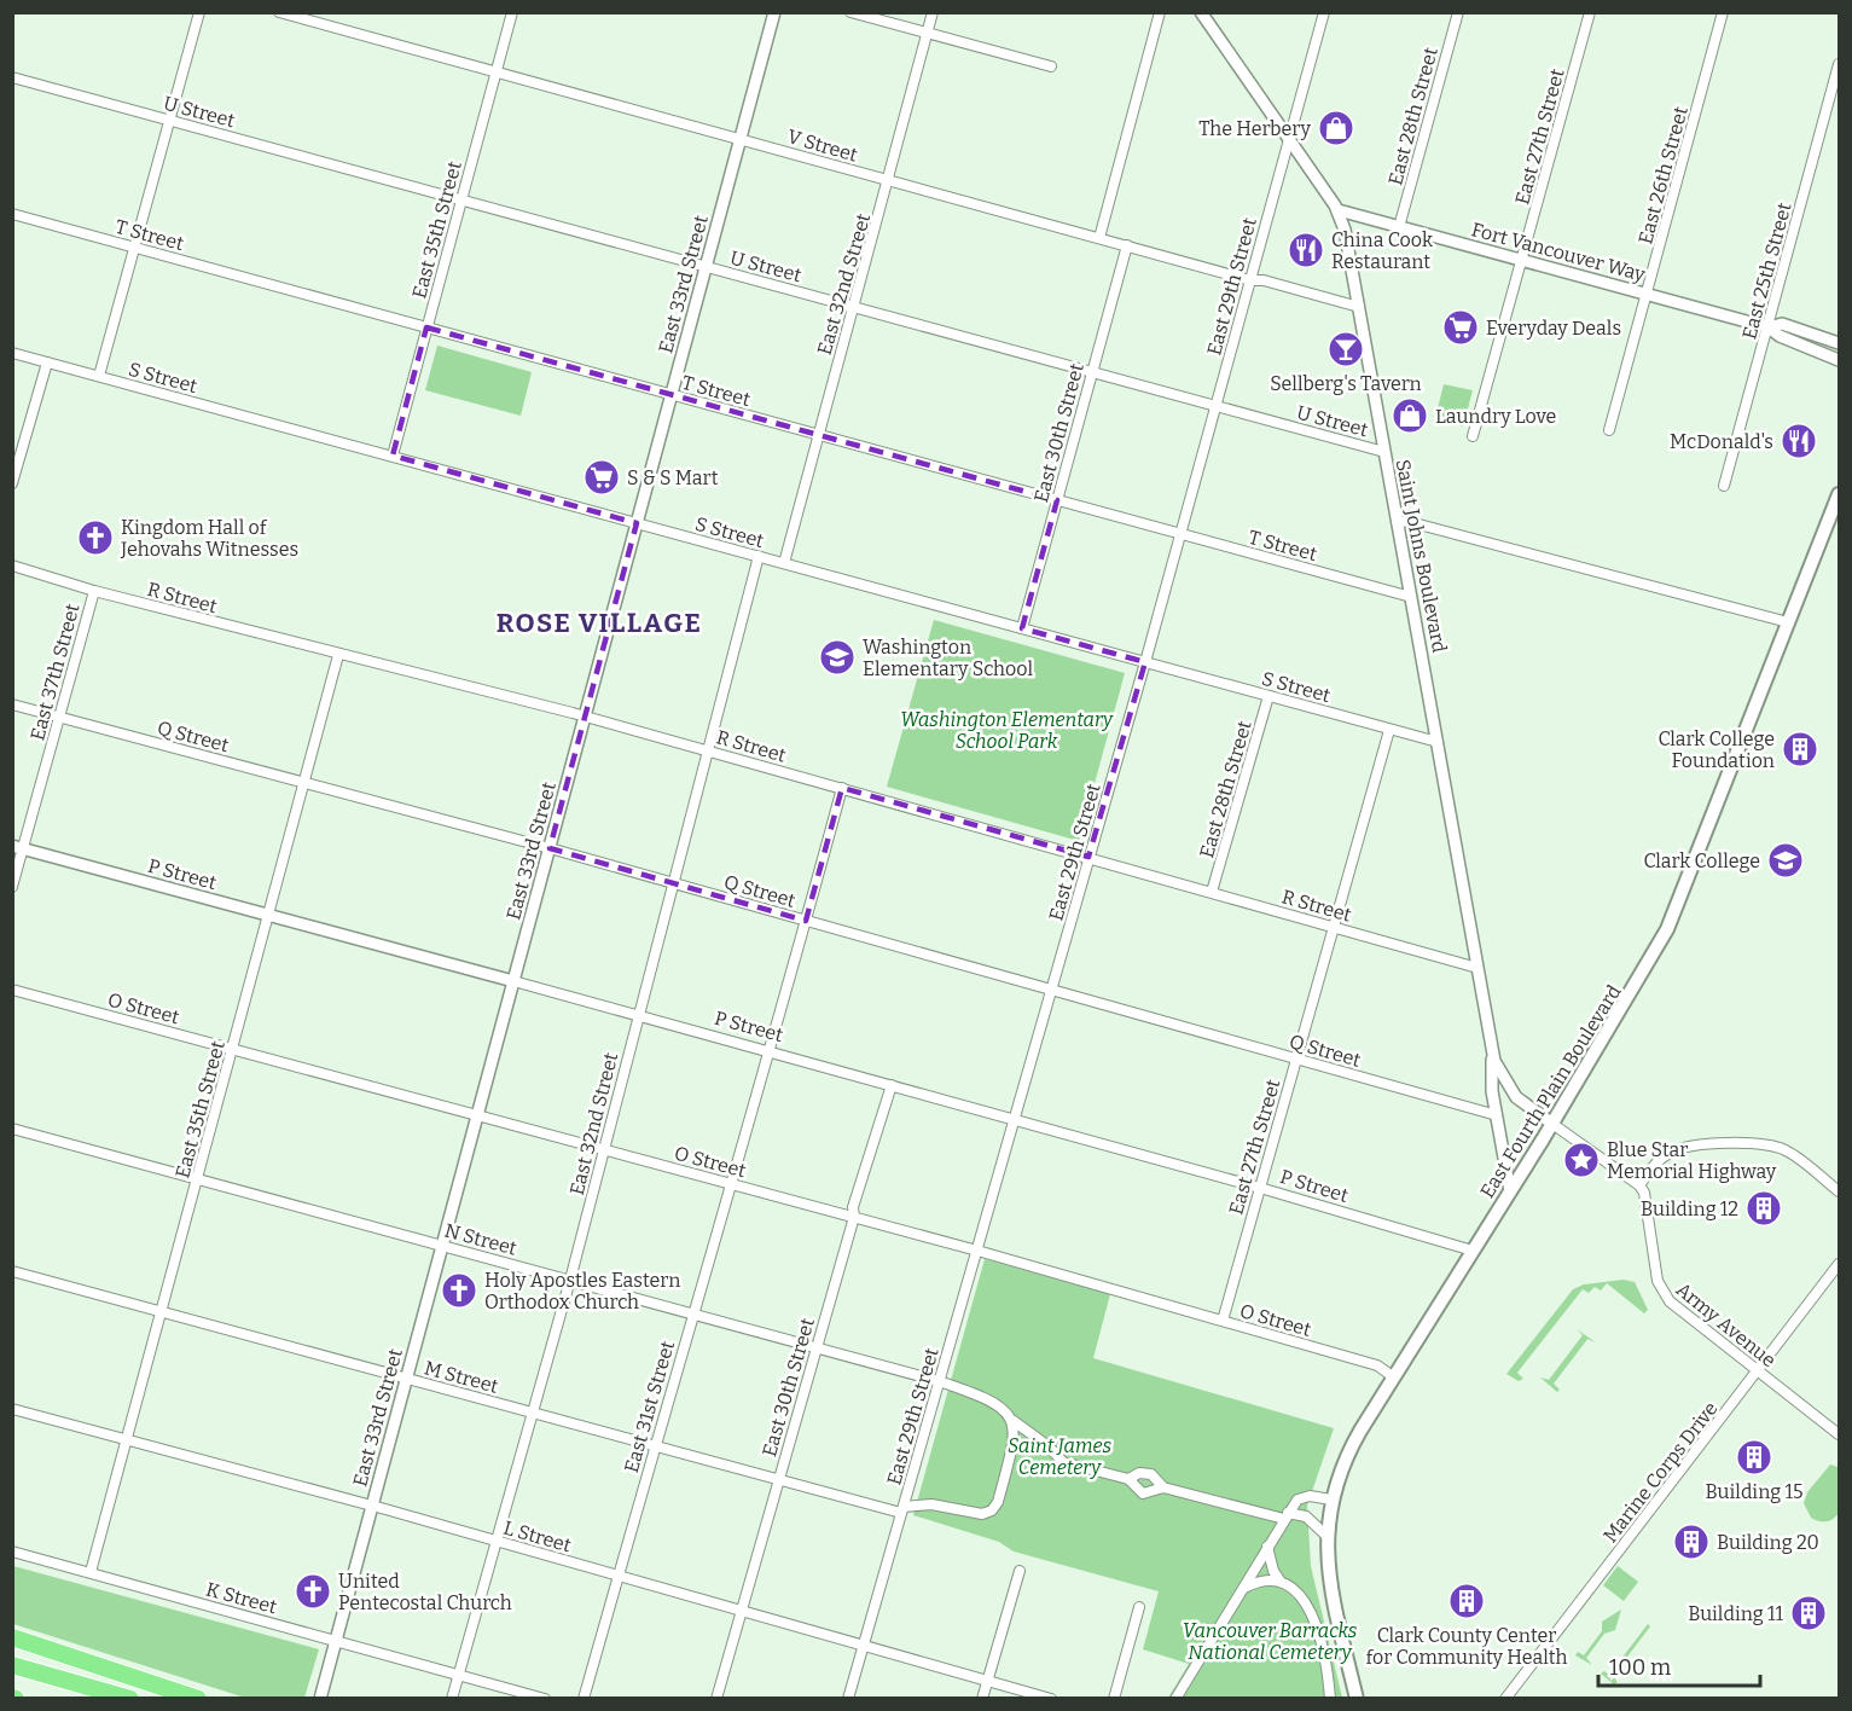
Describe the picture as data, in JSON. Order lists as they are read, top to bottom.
{
  "streets": {
    "main road": ["East Fourth Plain Boulevard"],
    "street": [
      "U Street",
      "East 28th Street",
      "East 27th Street",
      "V Street",
      "East 26th Street",
      "East 35th Street",
      "T Street",
      "Fort Vancouver Way",
      "East 25th Street",
      "East 33rd Street",
      "East 32nd Street",
      "East 29th Street",
      "S Street",
      "East 30th Street",
      "Saint Johns Boulevard",
      "R Street",
      "East 37th Street",
      "Q Street",
      "P Street",
      "O Street",
      "N Street",
      "Army Avenue",
      "M Street",
      "East 31st Street",
      "Marine Corps Drive",
      "L Street",
      "K Street"
    ]
  },
  "crossings": [
    ["U Street", "East 35th Street"],
    ["U Street", "East 33rd Street"],
    ["U Street", "East 32nd Street"],
    ["U Street", "East 29th Street"],
    ["U Street", "East 30th Street"],
    ["U Street", "Saint Johns Boulevard"],
    ["East 28th Street", "Fort Vancouver Way"],
    ["East 28th Street", "S Street"],
    ["East 28th Street", "R Street"],
    ["East 27th Street", "Fort Vancouver Way"],
    ["East 27th Street", "S Street"],
    ["East 27th Street", "R Street"],
    ["East 27th Street", "Q Street"],
    ["East 27th Street", "P Street"],
    ["East 27th Street", "O Street"],
    ["V Street", "East 35th Street"],
    ["V Street", "East 33rd Street"],
    ["V Street", "East 32nd Street"],
    ["V Street", "East 29th Street"],
    ["V Street", "East 30th Street"],
    ["V Street", "Saint Johns Boulevard"],
    ["East 26th Street", "Fort Vancouver Way"],
    ["East 35th Street", "T Street"],
    ["East 35th Street", "S Street"],
    ["East 35th Street", "R Street"],
    ["East 35th Street", "Q Street"],
    ["East 35th Street", "P Street"],
    ["East 35th Street", "O Street"],
    ["East 35th Street", "N Street"],
    ["East 35th Street", "M Street"],
    ["East 35th Street", "L Street"],
    ["East 35th Street", "K Street"],
    ["T Street", "East 33rd Street"],
    ["T Street", "East 32nd Street"],
    ["T Street", "East 29th Street"],
    ["T Street", "East 30th Street"],
    ["T Street", "Saint Johns Boulevard"],
    ["Fort Vancouver Way", "East 25th Street"],
    ["Fort Vancouver Way", "Saint Johns Boulevard"],
    ["East 33rd Street", "S Street"],
    ["East 33rd Street", "R Street"],
    ["East 33rd Street", "Q Street"],
    ["East 33rd Street", "P Street"],
    ["East 33rd Street", "O Street"],
    ["East 33rd Street", "N Street"],
    ["East 33rd Street", "M Street"],
    ["East 33rd Street", "L Street"],
    ["East 33rd Street", "K Street"],
    ["East 32nd Street", "S Street"],
    ["East 32nd Street", "R Street"],
    ["East 32nd Street", "Q Street"],
    ["East 32nd Street", "P Street"],
    ["East 32nd Street", "O Street"],
    ["East 32nd Street", "N Street"],
    ["East 32nd Street", "M Street"],
    ["East 32nd Street", "L Street"],
    ["East 32nd Street", "K Street"],
    ["East 29th Street", "S Street"],
    ["East 29th Street", "Saint Johns Boulevard"],
    ["East 29th Street", "R Street"],
    ["East 29th Street", "Q Street"],
    ["East 29th Street", "P Street"],
    ["East 29th Street", "O Street"],
    ["East 29th Street", "N Street"],
    ["East 29th Street", "M Street"],
    ["East 29th Street", "L Street"],
    ["S Street", "East 30th Street"],
    ["S Street", "Saint Johns Boulevard"],
    ["East 30th Street", "P Street"],
    ["East 30th Street", "O Street"],
    ["East 30th Street", "N Street"],
    ["East 30th Street", "M Street"],
    ["East 30th Street", "L Street"],
    ["Saint Johns Boulevard", "R Street"],
    ["Saint Johns Boulevard", "East Fourth Plain Boulevard"],
    ["R Street", "East 37th Street"],
    ["R Street", "East 31st Street"],
    ["East 37th Street", "Q Street"],
    ["East 37th Street", "P Street"],
    ["Q Street", "East 31st Street"],
    ["P Street", "East Fourth Plain Boulevard"],
    ["P Street", "East 31st Street"],
    ["O Street", "East Fourth Plain Boulevard"],
    ["O Street", "East 31st Street"],
    ["N Street", "M Street"],
    ["N Street", "East 31st Street"],
    ["Army Avenue", "Marine Corps Drive"],
    ["M Street", "East 31st Street"],
    ["East 31st Street", "L Street"]
  ],
  "districts": ["ROSE VILLAGE"],
  "parks": ["Washington Elementary School Park", "Saint James Cemetery", "Vancouver Barracks National Cemetery"],
  "places": {
    "shop": ["The Herbery", "Laundry Love"],
    "restaurant": ["China Cook Restaurant", "McDonald's"],
    "supermarket": ["Everyday Deals", "S & S Mart"],
    "bar": ["Sellberg's Tavern"],
    "church": ["Kingdom Hall of Jehovahs Witnesses", "Holy Apostles Eastern Orthodox Church", "United Pentecostal Church"],
    "school or university": ["Washington Elementary School", "Clark College"],
    "building": [
      "Clark College Foundation",
      "Building 12",
      "Building 15",
      "Building 20",
      "Clark County Center for Community Health",
      "Building 11"
    ],
    "place": ["Blue Star Memorial Highway"]
  },
  "scale_bar": "100 m"
}
